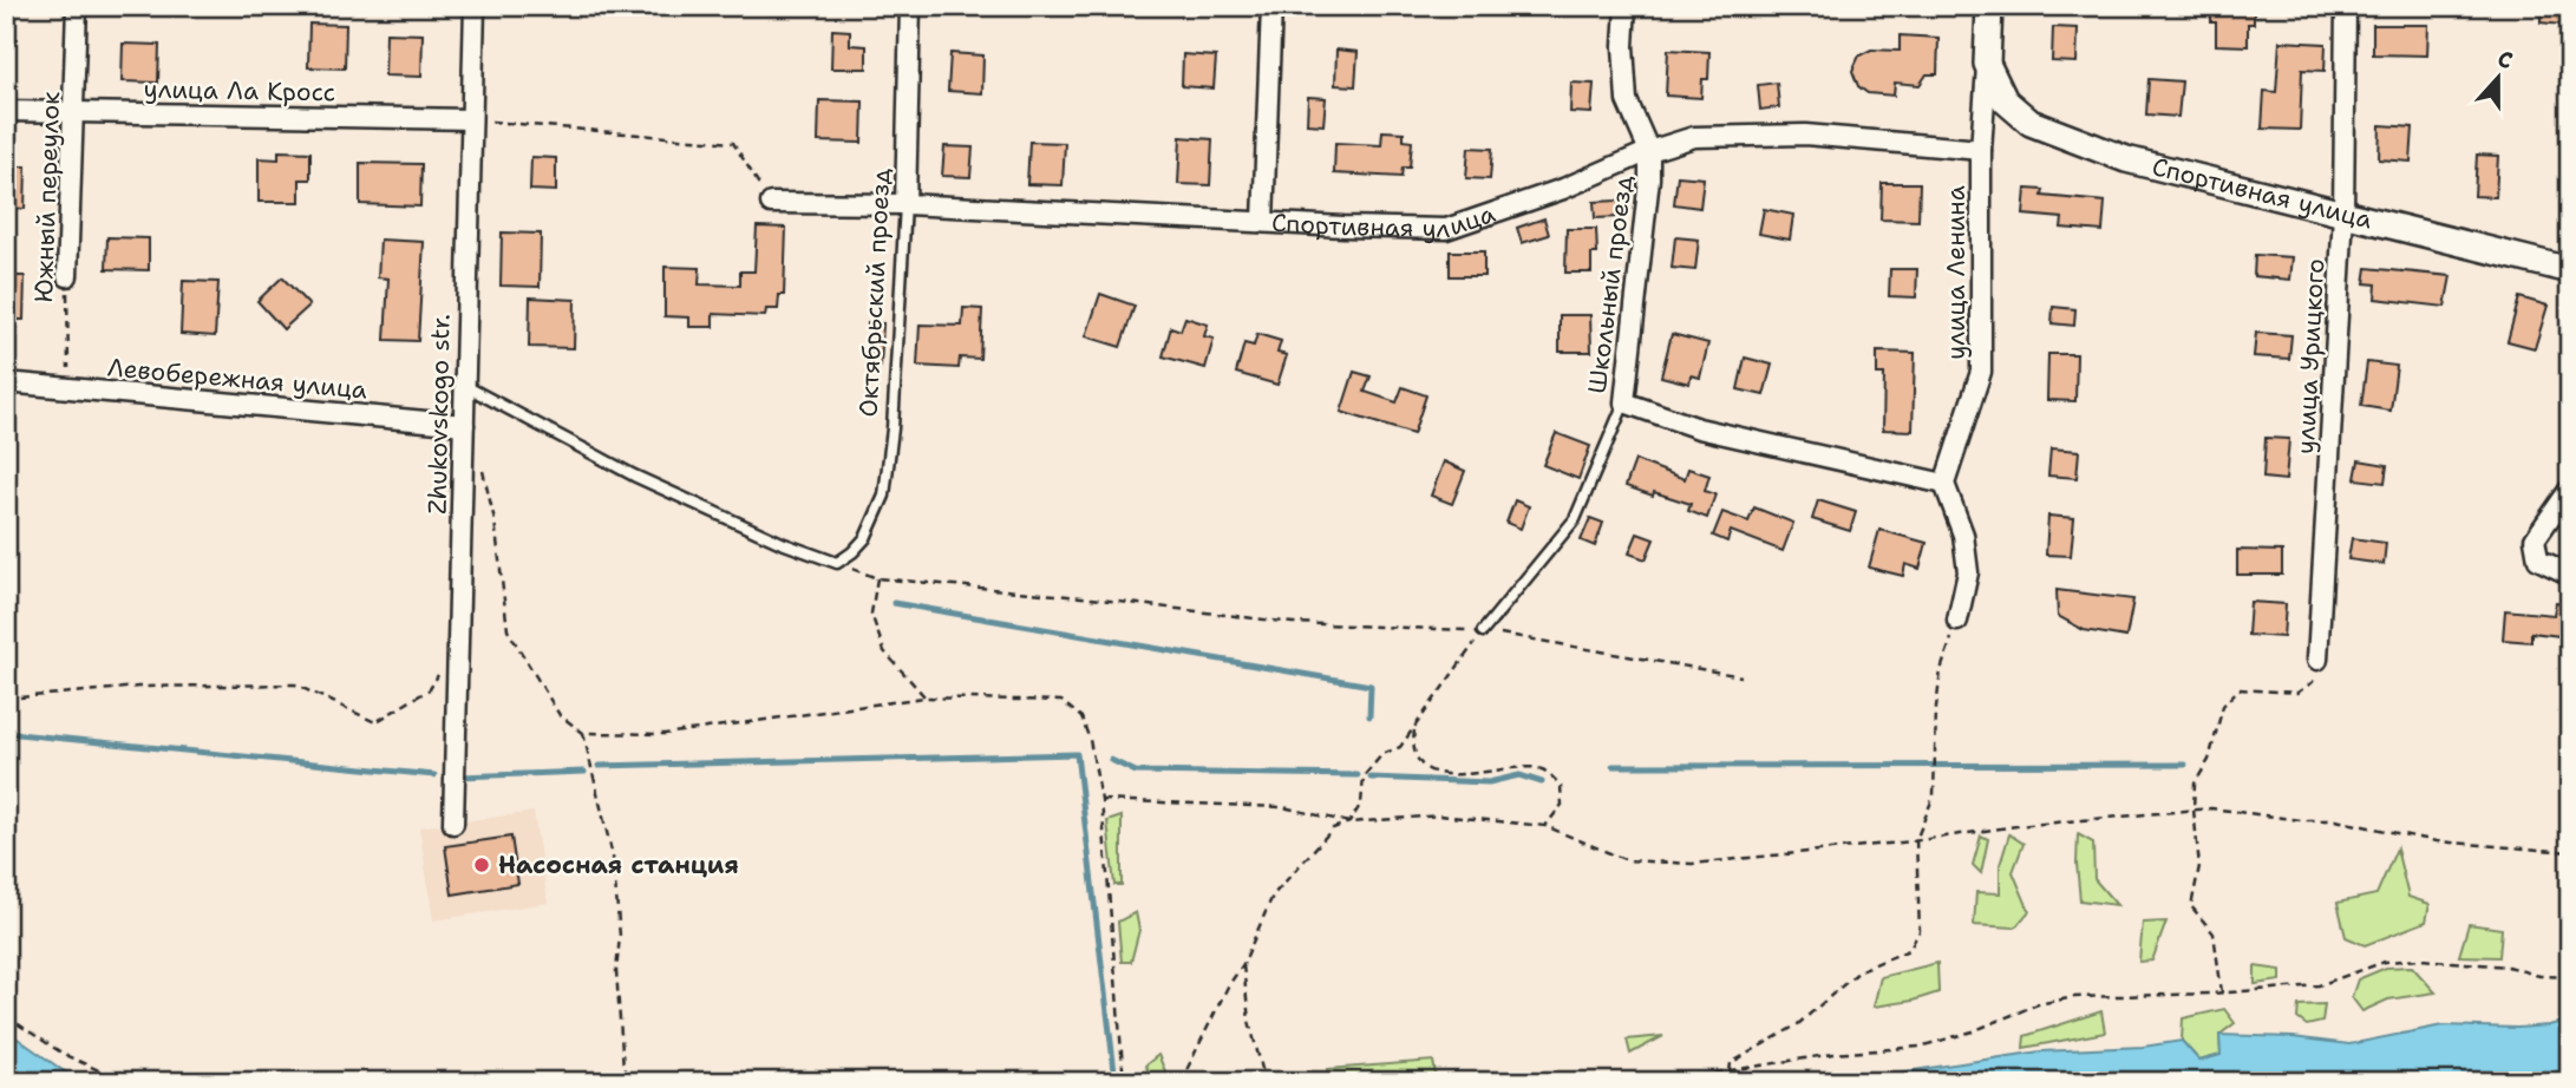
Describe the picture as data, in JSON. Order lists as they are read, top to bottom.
{
  "streets": {
    "street": [
      "улица Ла Кросс",
      "Спортивная улица",
      "Южный переулок",
      "улица Ленина",
      "Школьный проезд",
      "Октябрьский проезд",
      "улица Урицкого",
      "Левобережная улица",
      "Zhukovskogo str."
    ]
  },
  "crossings": [
    ["улица Ла Кросс", "Южный переулок"],
    ["улица Ла Кросс", "Zhukovskogo str."],
    ["Спортивная улица", "улица Ленина"],
    ["Спортивная улица", "Школьный проезд"],
    ["Спортивная улица", "Октябрьский проезд"],
    ["Спортивная улица", "улица Урицкого"],
    ["Южный переулок", "Левобережная улица"],
    ["Левобережная улица", "Zhukovskogo str."]
  ],
  "places": ["Насосная станция"],
  "north": "top"
}
